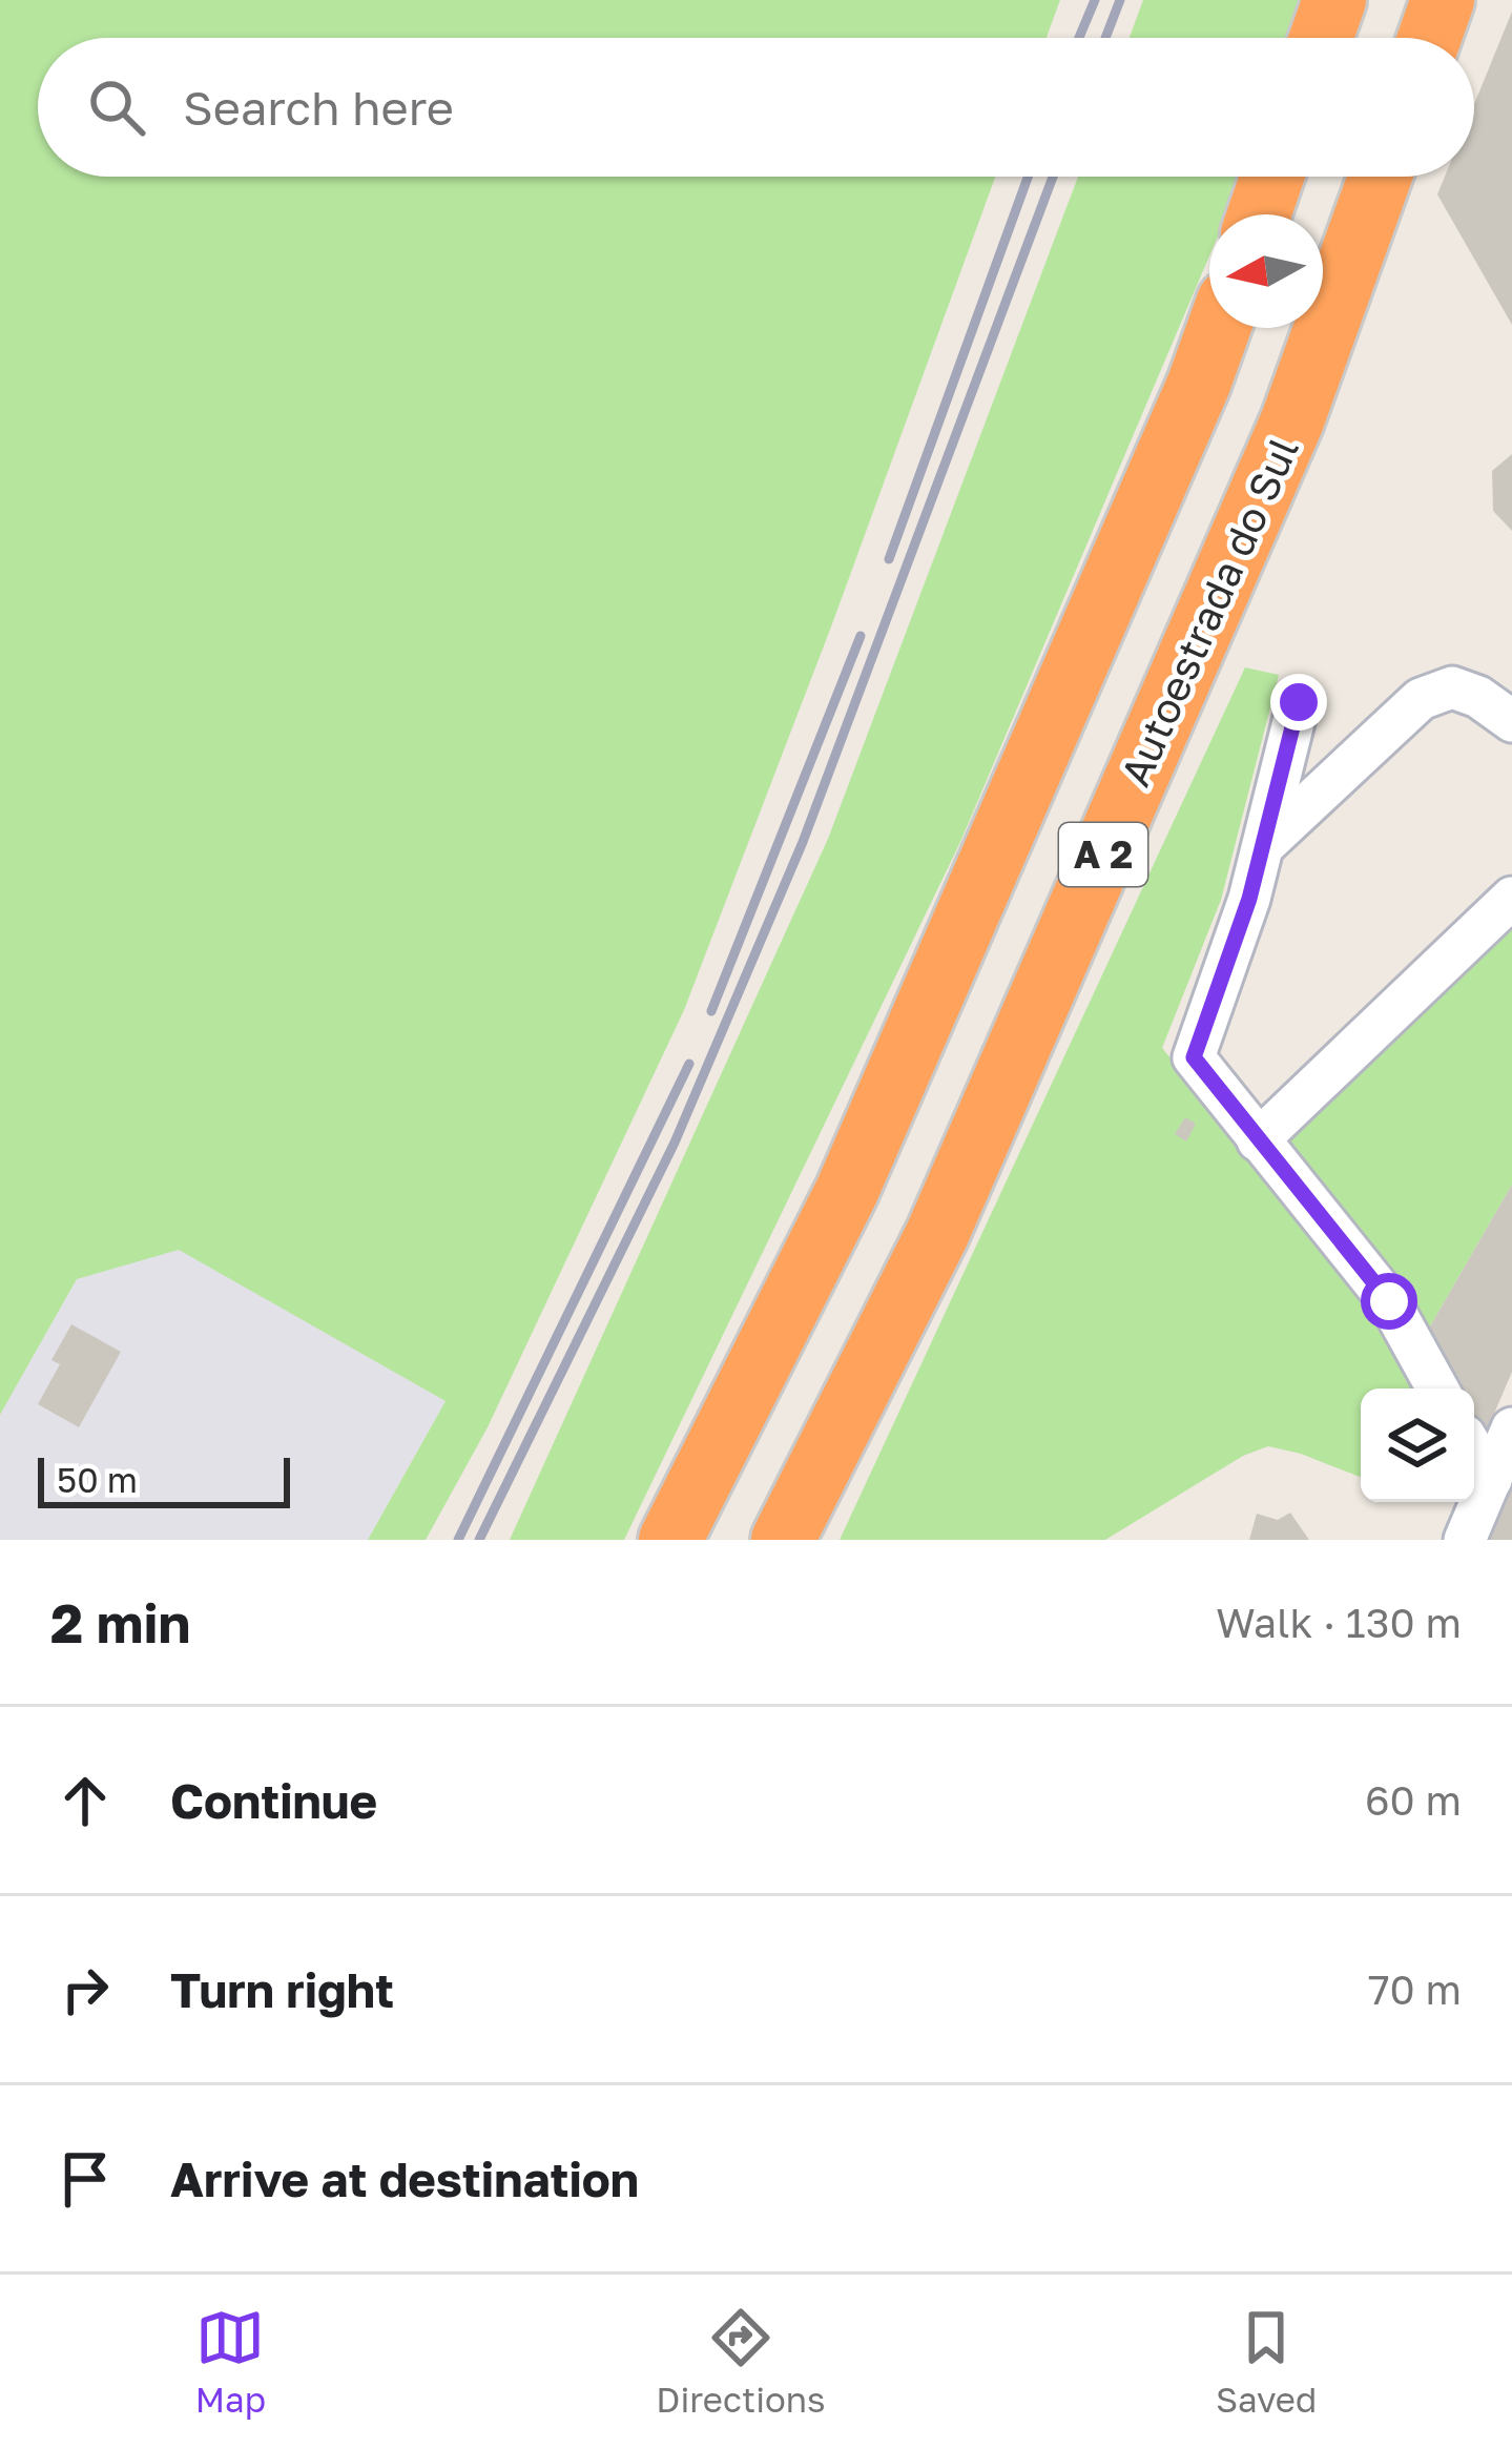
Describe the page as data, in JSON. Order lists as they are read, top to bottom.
{
  "streets": {
    "highway": ["Autoestrada do Sul", "A 2"]
  },
  "scale_bar": "50 m",
  "north": "left",
  "page": {
    "search": "Search here",
    "scale": "50 m",
    "heading": ["2 min", "Walk · 130 m"],
    "list": [
      ["Continue", "60 m"],
      ["Turn right", "70 m"],
      "Arrive at destination"
    ],
    "nav": ["Map", "Directions", "Saved"]
  }
}
